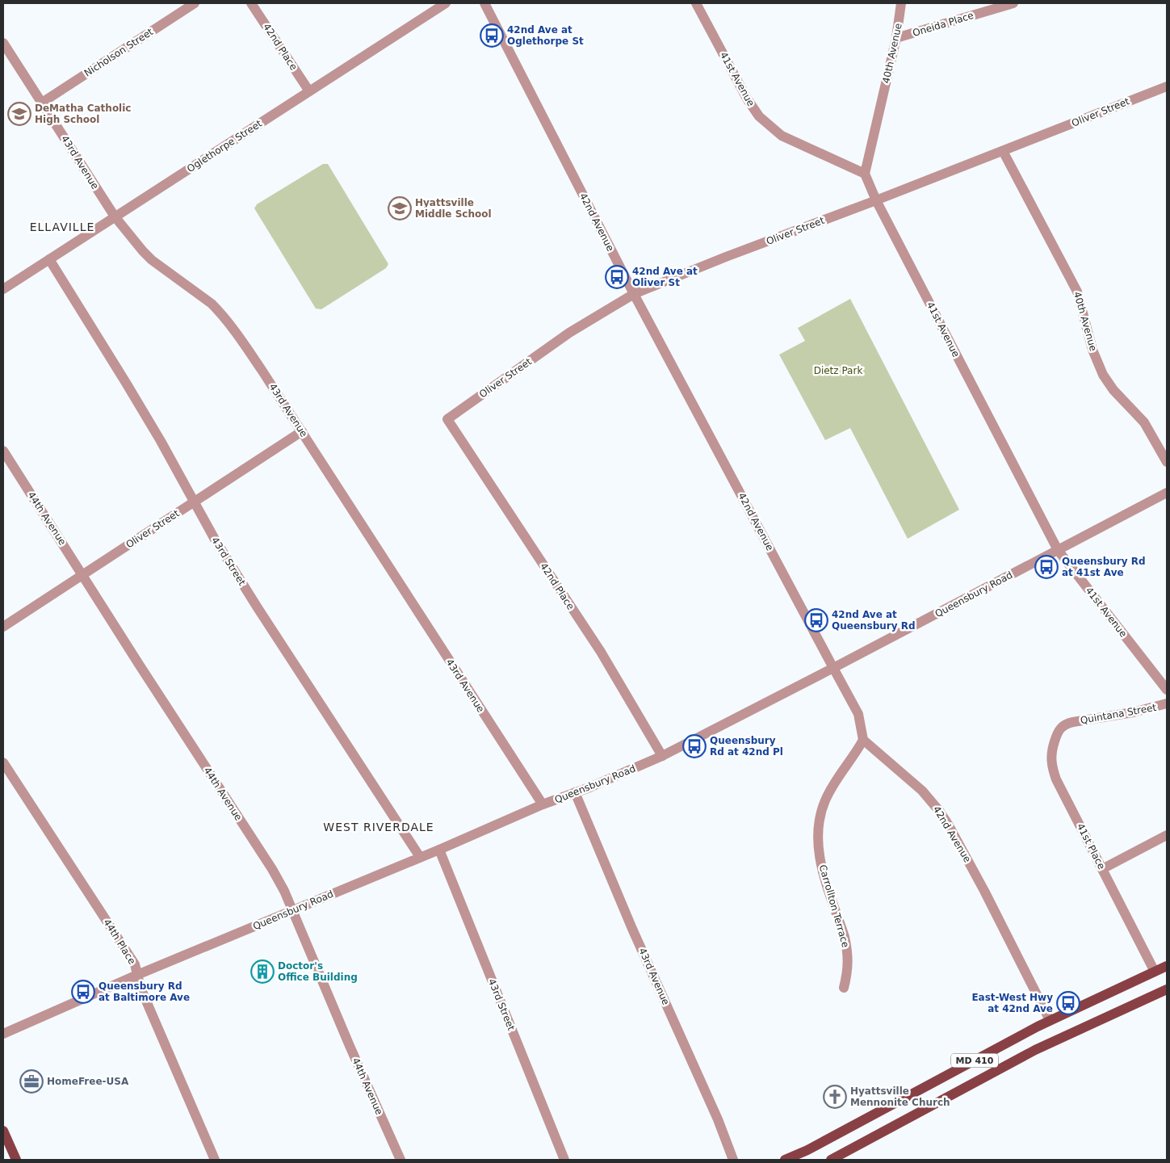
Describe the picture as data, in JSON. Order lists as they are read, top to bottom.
{
  "streets": {
    "main road": ["MD 410"],
    "street": [
      "Oneida Place",
      "42nd Place",
      "Nicholson Street",
      "40th Avenue",
      "41st Avenue",
      "Oliver Street",
      "Oglethorpe Street",
      "43rd Avenue",
      "42nd Avenue",
      "44th Avenue",
      "43rd Street",
      "Queensbury Road",
      "Quintana Street",
      "41st Place",
      "Carrollton Terrace",
      "44th Place"
    ]
  },
  "crossings": [
    ["Oneida Place", "40th Avenue"],
    ["42nd Place", "Oliver Street"],
    ["42nd Place", "Oglethorpe Street"],
    ["42nd Place", "Queensbury Road"],
    ["Nicholson Street", "43rd Avenue"],
    ["40th Avenue", "41st Avenue"],
    ["40th Avenue", "Oliver Street"],
    ["41st Avenue", "Oliver Street"],
    ["41st Avenue", "Queensbury Road"],
    ["Oliver Street", "43rd Avenue"],
    ["Oliver Street", "42nd Avenue"],
    ["Oliver Street", "44th Avenue"],
    ["Oliver Street", "43rd Street"],
    ["Oglethorpe Street", "43rd Avenue"],
    ["Oglethorpe Street", "43rd Street"],
    ["43rd Avenue", "Queensbury Road"],
    ["42nd Avenue", "Queensbury Road"],
    ["42nd Avenue", "Carrollton Terrace"],
    ["42nd Avenue", "MD 410"],
    ["44th Avenue", "Queensbury Road"],
    ["43rd Street", "Queensbury Road"],
    ["Queensbury Road", "44th Place"],
    ["Quintana Street", "41st Place"],
    ["41st Place", "MD 410"]
  ],
  "districts": ["ELLAVILLE", "WEST RIVERDALE"],
  "parks": ["Dietz Park"],
  "places": {
    "bus stop": [
      "42nd Ave at Oglethorpe St",
      "42nd Ave at Oliver St",
      "Queensbury Rd at 41st Ave",
      "42nd Ave at Queensbury Rd",
      "Queensbury Rd at 42nd Pl",
      "Queensbury Rd at Baltimore Ave",
      "East-West Hwy at 42nd Ave"
    ],
    "school or university": ["DeMatha Catholic High School", "Hyattsville Middle School"],
    "building": ["Doctor's Office Building"],
    "office": ["HomeFree-USA"],
    "church": ["Hyattsville Mennonite Church"]
  }
}
